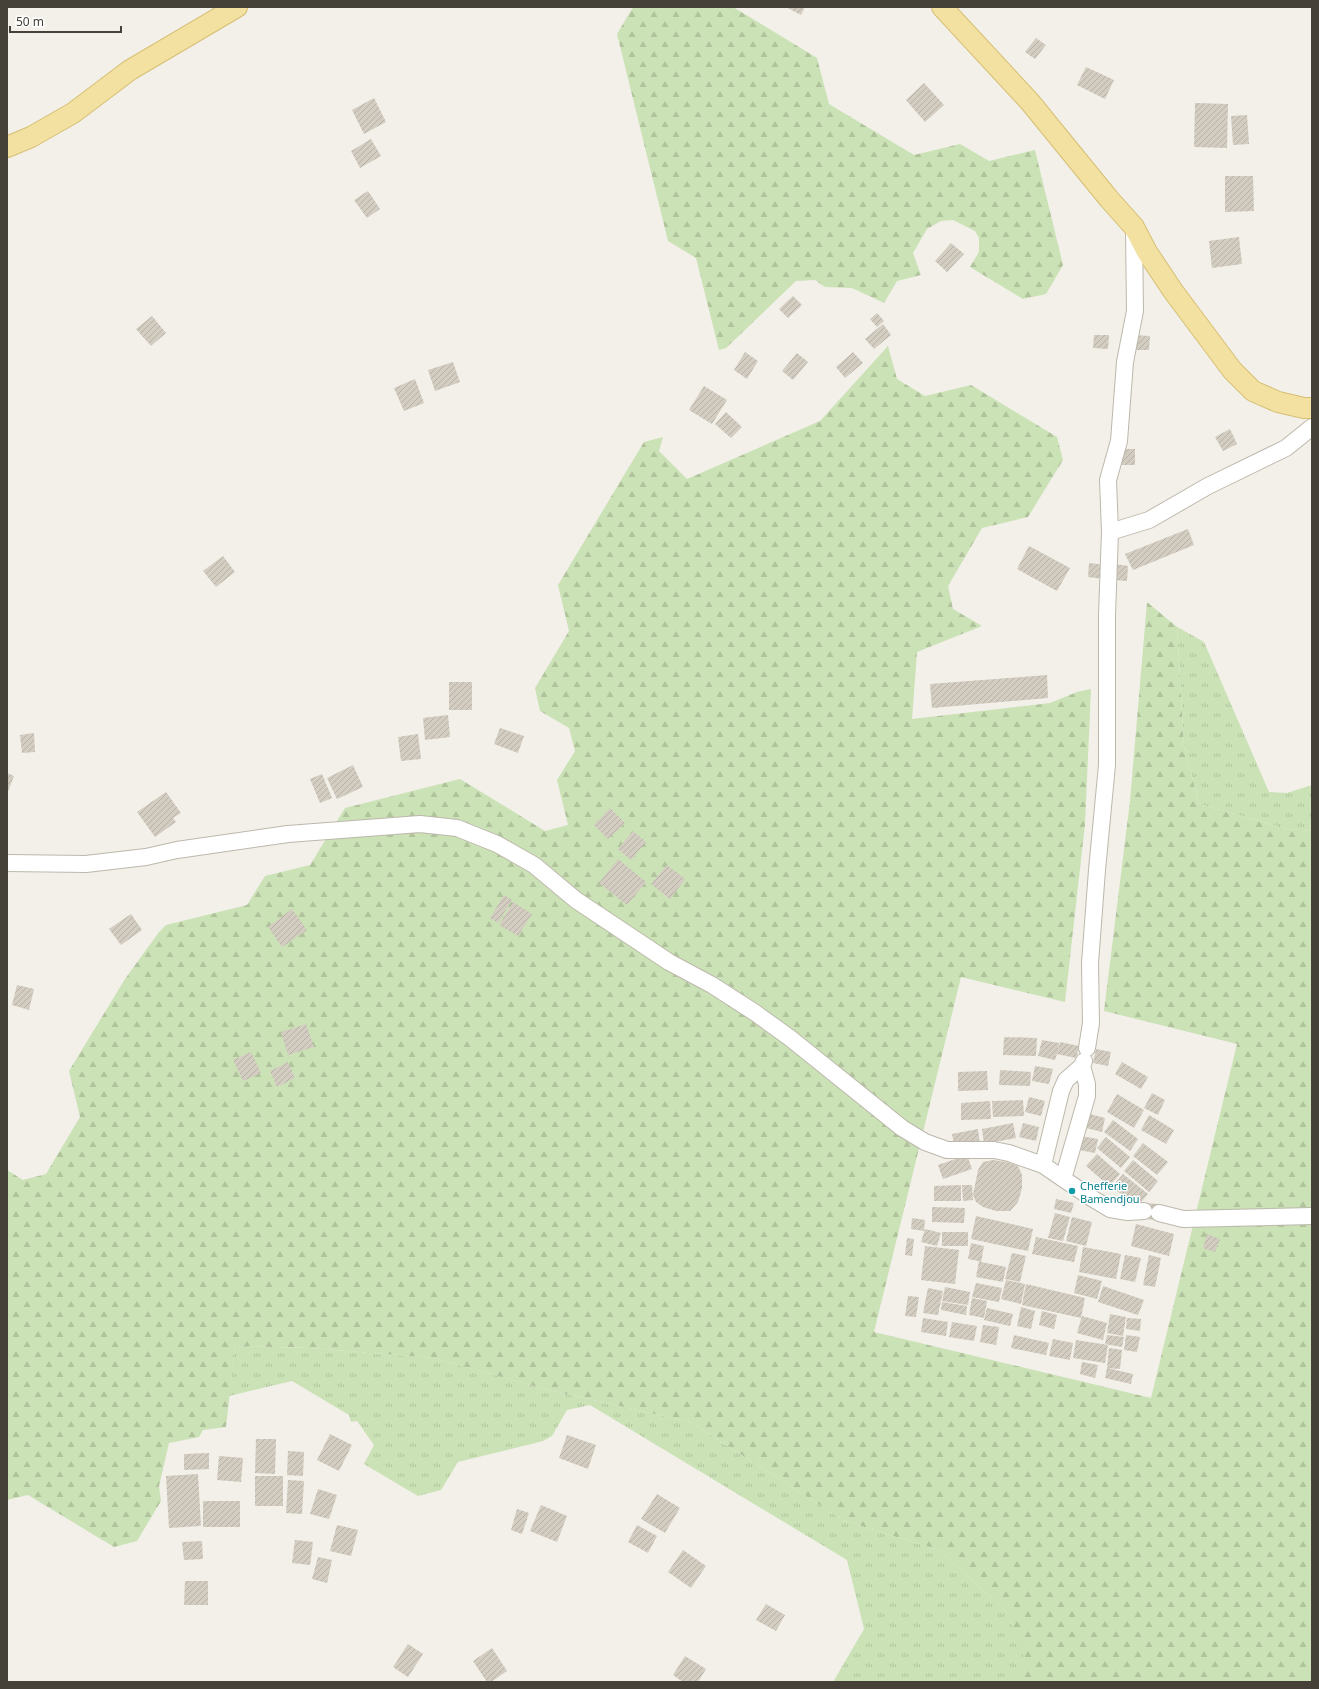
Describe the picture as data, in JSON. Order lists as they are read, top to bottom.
{
  "places": ["Chefferie Bamendjou"],
  "scale_bar": "50 m"
}
